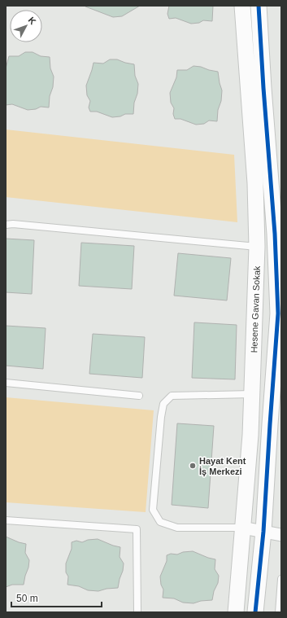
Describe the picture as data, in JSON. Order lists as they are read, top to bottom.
{
  "streets": {
    "street": ["Hesene Gavan Sokak"]
  },
  "places": ["Hayat Kent İş Merkezi"],
  "scale_bar": "50 m",
  "north": "top right"
}
